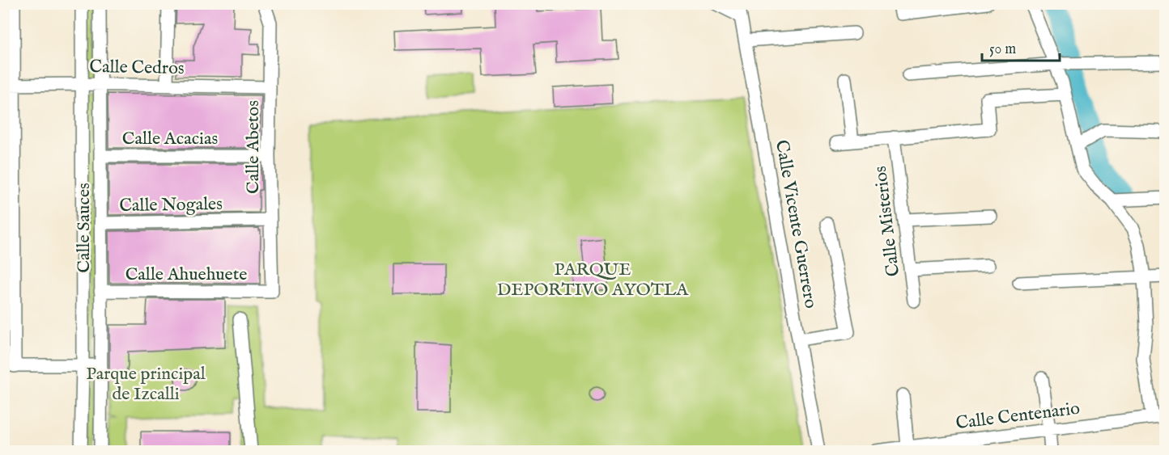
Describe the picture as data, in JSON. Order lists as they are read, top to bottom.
{
  "streets": {
    "street": [
      "Calle Cedros",
      "Calle Acacias",
      "Calle Abetos",
      "Calle Nogales",
      "Calle Misterios",
      "Calle Vicente Guerrero",
      "Calle Sauces",
      "Calle Ahuehuete",
      "Calle Centenario"
    ]
  },
  "crossings": [
    ["Calle Cedros", "Calle Abetos"],
    ["Calle Cedros", "Calle Sauces"],
    ["Calle Acacias", "Calle Abetos"],
    ["Calle Acacias", "Calle Sauces"],
    ["Calle Abetos", "Calle Nogales"],
    ["Calle Abetos", "Calle Ahuehuete"],
    ["Calle Nogales", "Calle Sauces"],
    ["Calle Sauces", "Calle Ahuehuete"]
  ],
  "parks": ["PARQUE DEPORTIVO AYOTLA", "Parque principal de Izcalli"],
  "scale_bar": "50 m"
}
